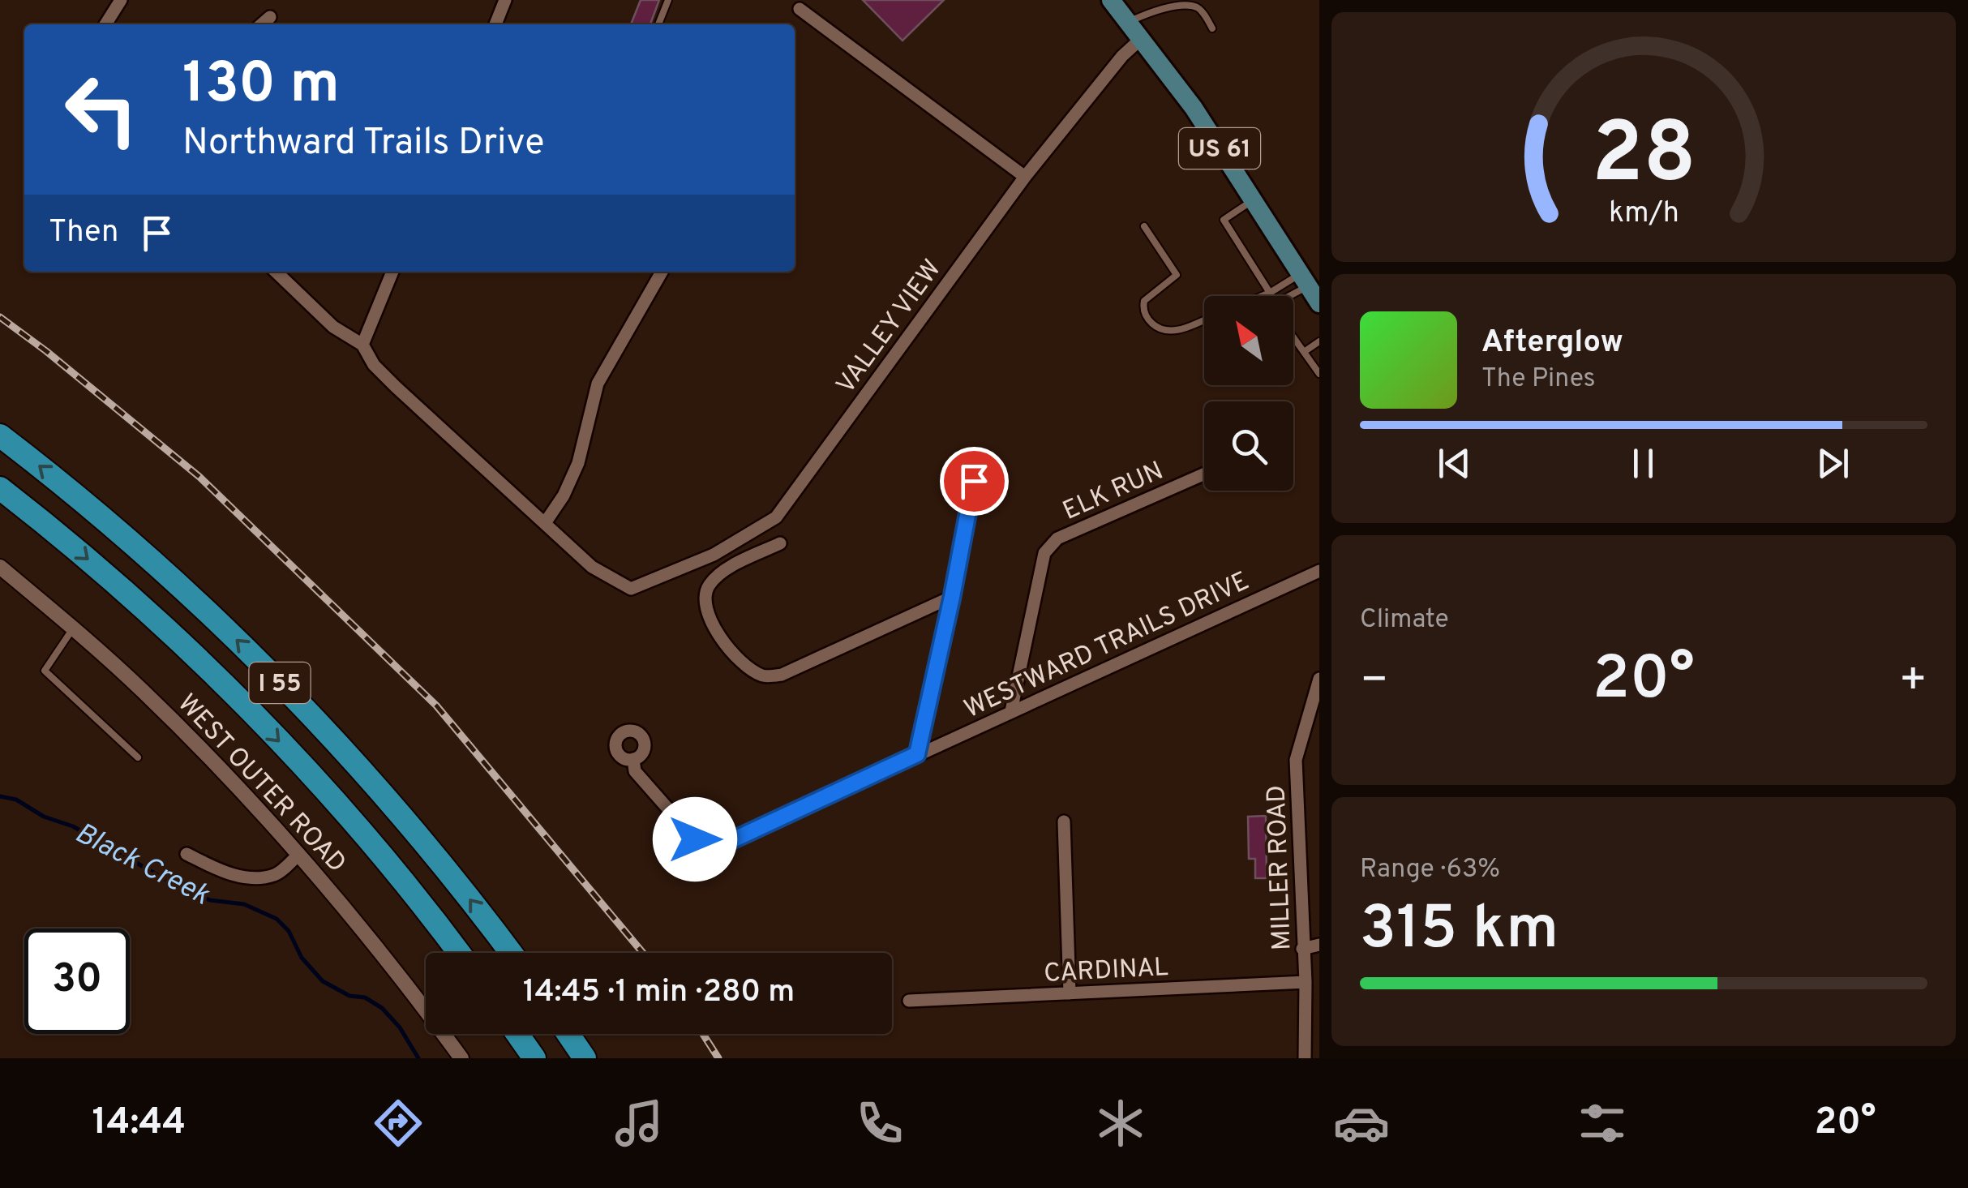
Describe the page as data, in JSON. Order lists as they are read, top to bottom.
{
  "streets": {
    "highway": ["I 55"],
    "main road": ["US 61"],
    "street": [
      "VALLEY VIEW",
      "ELK RUN",
      "WESTWARD TRAILS DRIVE",
      "WEST OUTER ROAD",
      "MILLER ROAD",
      "CARDINAL"
    ]
  },
  "crossings": [
    ["US 61", "VALLEY VIEW"],
    ["ELK RUN", "WESTWARD TRAILS DRIVE"],
    ["MILLER ROAD", "CARDINAL"]
  ],
  "water": ["Black Creek"],
  "north": "top left",
  "page": {
    "turn": ["130 m", "Northward Trails Drive"],
    "then": "Then",
    "song": ["Afterglow", "The Pines"],
    "tile": [
      "Climate",
      ["Range · 63%", "315 km"]
    ],
    "heat": ["−", "20°", "+"],
    "limit": "30",
    "trip": "14:45 · 1 min · 280 m",
    "tabs": ["14:44", "20°"],
    "gauge": ["28", "km/h"]
  }
}
